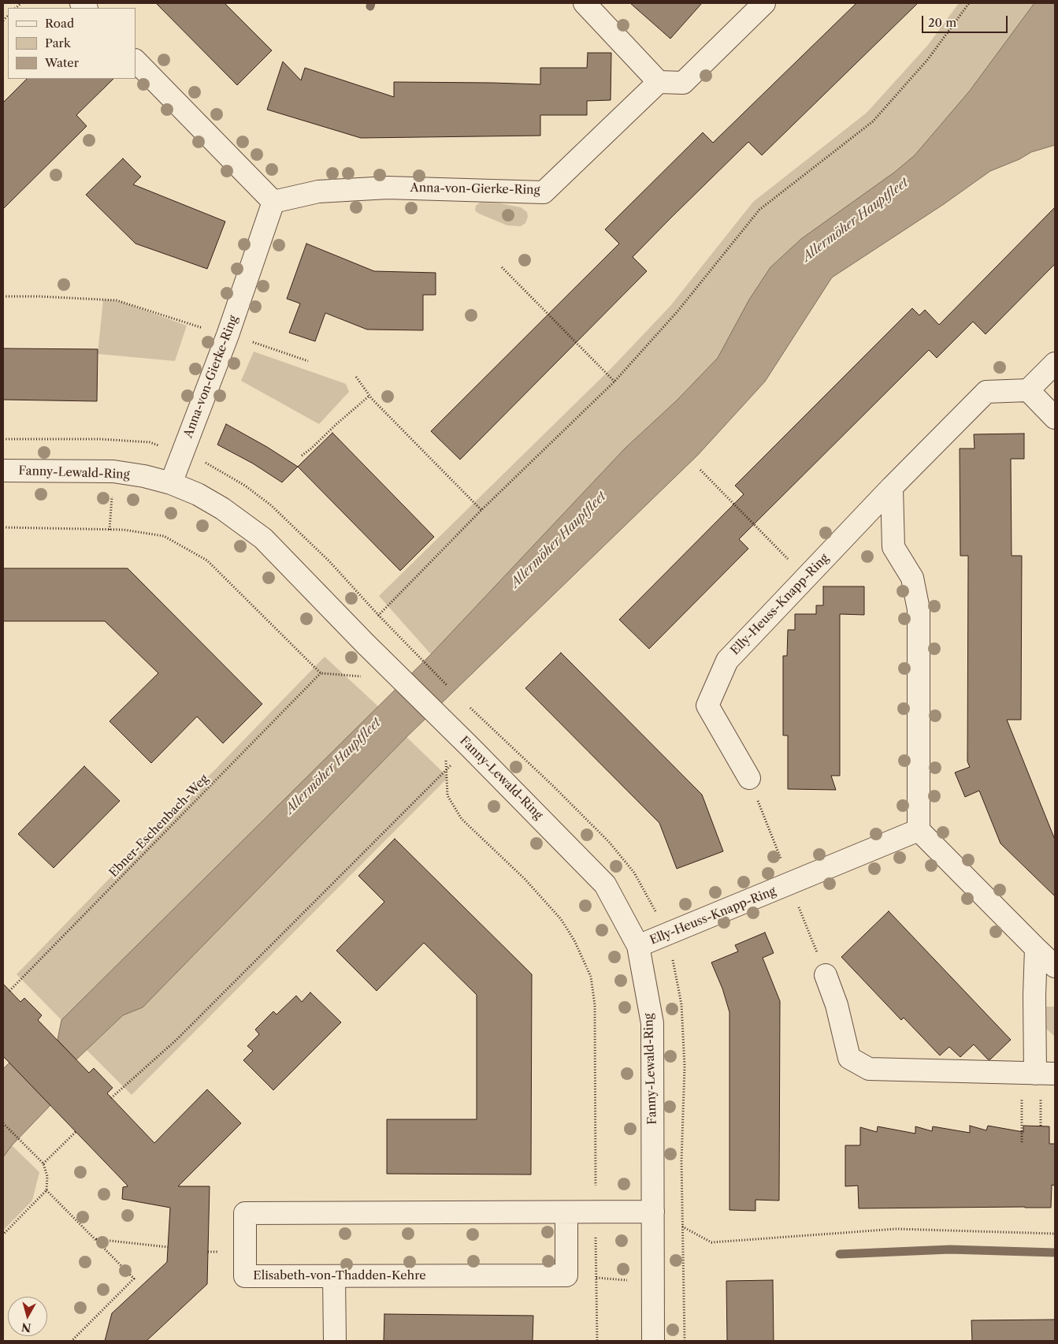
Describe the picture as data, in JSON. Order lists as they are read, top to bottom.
{
  "streets": {
    "street": [
      "Anna-von-Gierke-Ring",
      "Fanny-Lewald-Ring",
      "Elly-Heuss-Knapp-Ring",
      "Elisabeth-von-Thadden-Kehre"
    ],
    "path": ["Ebner-Eschenbach-Weg"]
  },
  "crossings": [
    ["Anna-von-Gierke-Ring", "Fanny-Lewald-Ring"],
    ["Fanny-Lewald-Ring", "Elly-Heuss-Knapp-Ring"],
    ["Fanny-Lewald-Ring", "Elisabeth-von-Thadden-Kehre"]
  ],
  "water": ["Allermöher Hauptfleet"],
  "legend": ["Road", "Park", "Water"],
  "scale_bar": "20 m",
  "north": "bottom"
}
